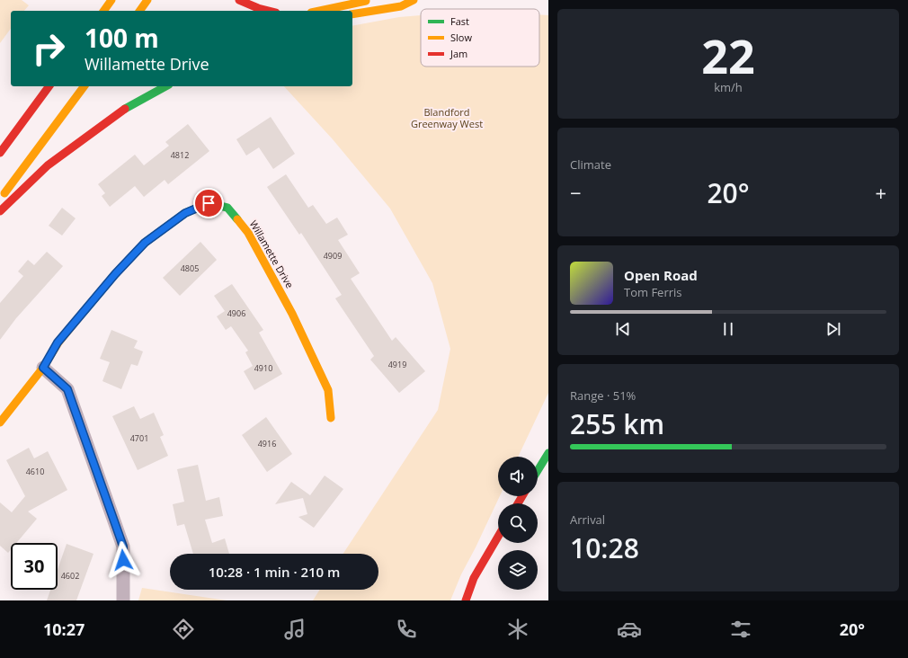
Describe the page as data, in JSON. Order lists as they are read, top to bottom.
{
  "streets": {
    "street": ["Willamette Drive"]
  },
  "parks": ["Blandford Greenway West"],
  "house_numbers": [
    "4812",
    "4909",
    "4805",
    "4906",
    "4919",
    "4910",
    "4701",
    "4916",
    "4610",
    "4602"
  ],
  "legend": ["Fast", "Slow", "Jam"],
  "page": {
    "tile": [
      ["22", "km/h"],
      "Climate",
      ["Range · 51%", "255 km"],
      ["Arrival", "10:28"]
    ],
    "turn": ["100 m", "Willamette Drive"],
    "heat": ["−", "20°", "+"],
    "song": ["Open Road", "Tom Ferris"],
    "limit": "30",
    "trip": "10:28 · 1 min · 210 m",
    "tabs": ["10:27", "20°"]
  }
}
